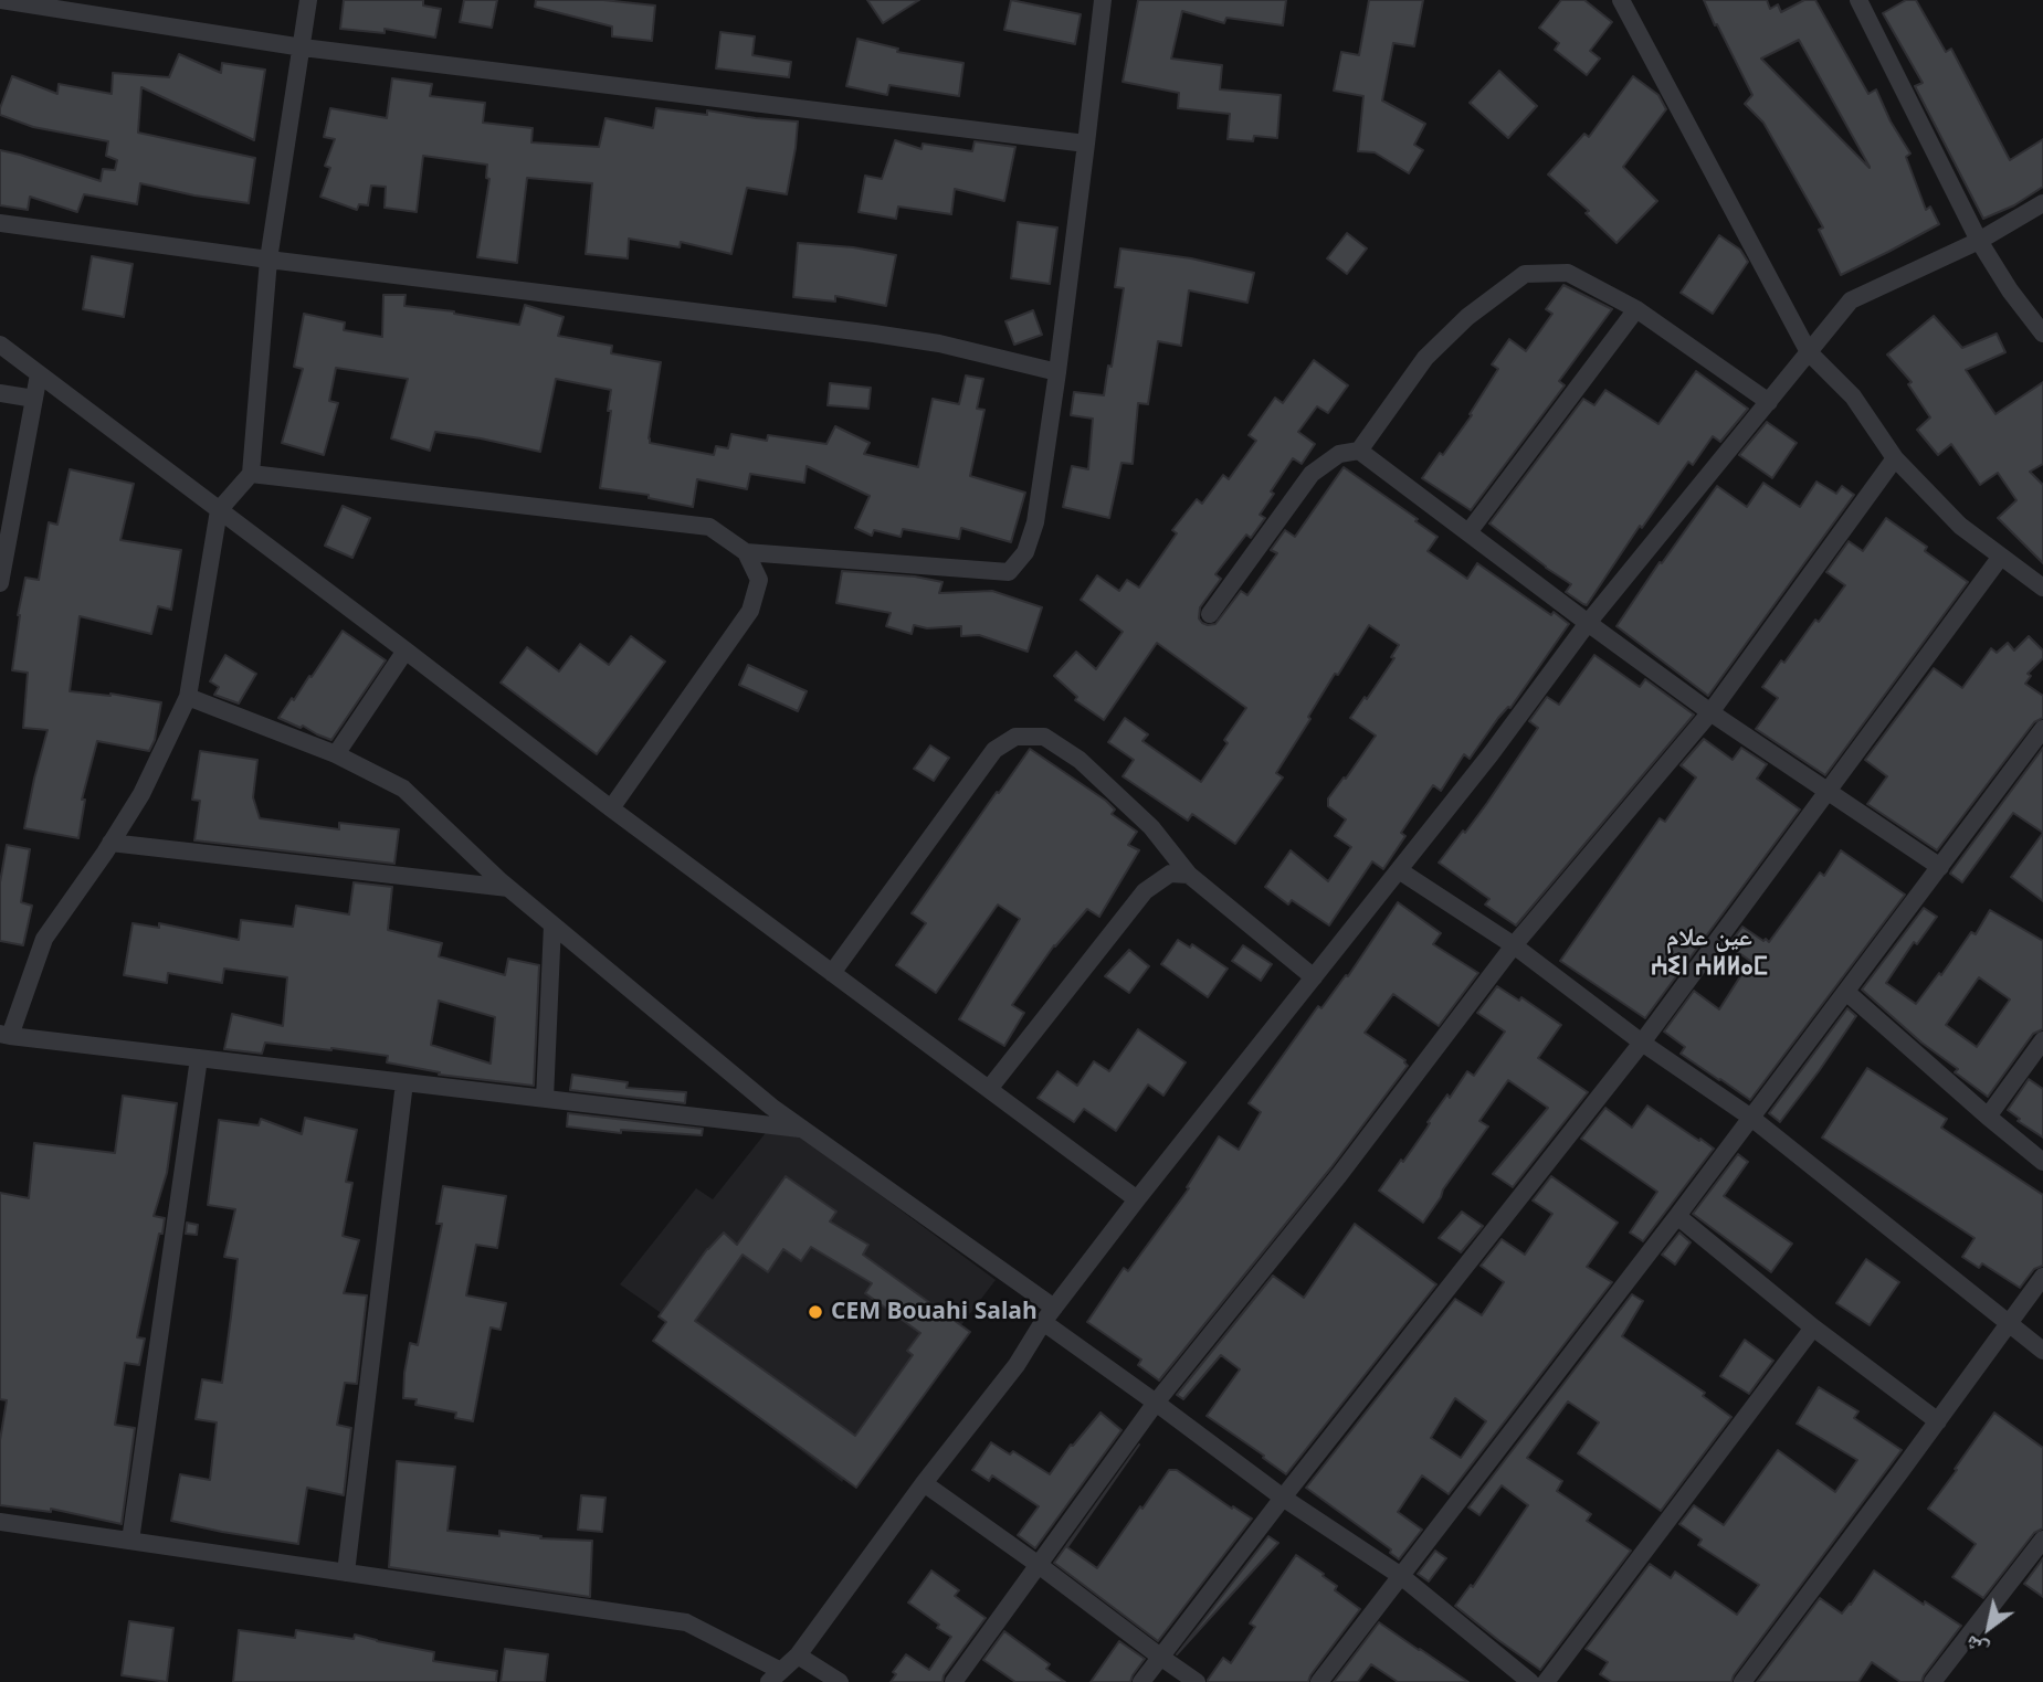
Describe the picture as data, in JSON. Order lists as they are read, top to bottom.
{
  "districts": ["عين علام ⵄⵉⵏ ⵄⵍⵍⴰⵎ"],
  "places": ["CEM Bouahi Salah"],
  "north": "bottom left"
}
